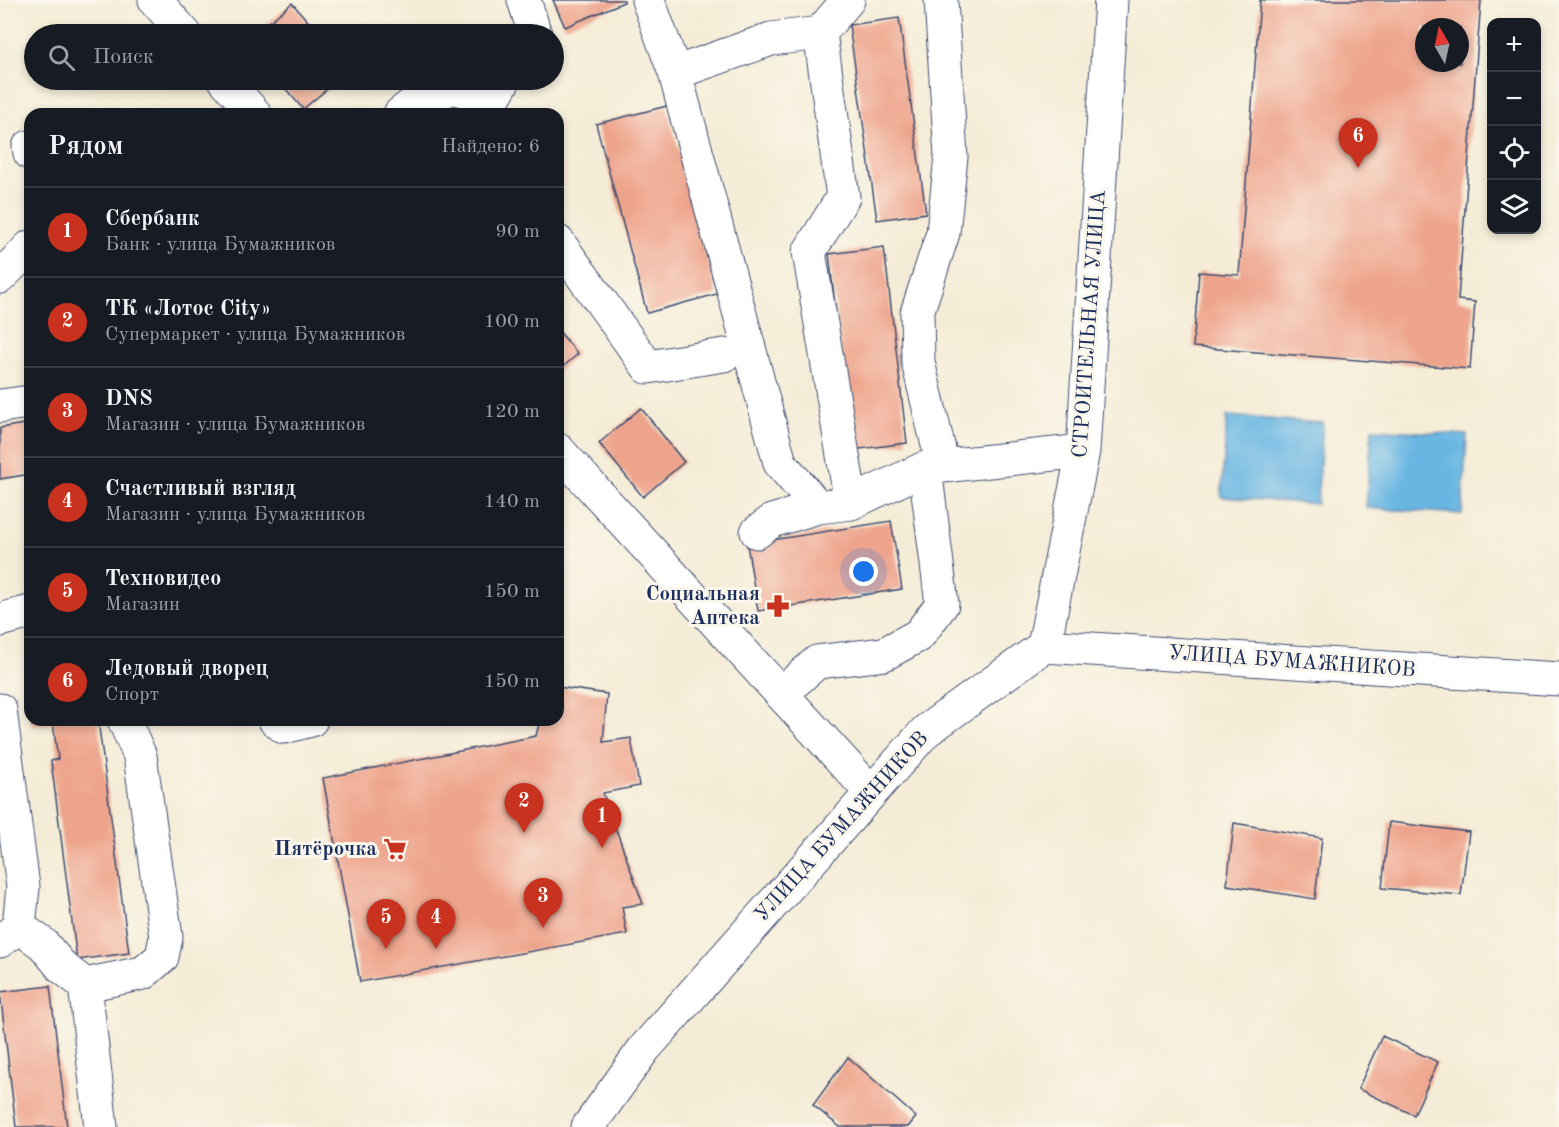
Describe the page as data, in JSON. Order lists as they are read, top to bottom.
{
  "streets": {
    "street": ["СТРОИТЕЛЬНАЯ УЛИЦА", "УЛИЦА БУМАЖНИКОВ"]
  },
  "crossings": [
    ["СТРОИТЕЛЬНАЯ УЛИЦА", "УЛИЦА БУМАЖНИКОВ"]
  ],
  "places": {
    "pharmacy": ["Социальная Аптека"],
    "supermarket": ["Пятёрочка"]
  },
  "north": "top",
  "page": {
    "map_buttons": ["+", "−"],
    "search": "Поиск",
    "heading": ["Рядом", "Найдено: 6"],
    "pins": [
      "6",
      "2",
      "1",
      "3",
      "4",
      "5"
    ],
    "list": [
      {
        "mark": "1",
        "name": "Сбербанк",
        "note": "Банк · улица Бумажников",
        "value": "90 m"
      },
      {
        "mark": "2",
        "name": "ТК «Лотос City»",
        "note": "Супермаркет · улица Бумажников",
        "value": "100 m"
      },
      {
        "mark": "3",
        "name": "DNS",
        "note": "Магазин · улица Бумажников",
        "value": "120 m"
      },
      {
        "mark": "4",
        "name": "Счастливый взгляд",
        "note": "Магазин · улица Бумажников",
        "value": "140 m"
      },
      {
        "mark": "5",
        "name": "Техновидео",
        "note": "Магазин",
        "value": "150 m"
      },
      {
        "mark": "6",
        "name": "Ледовый дворец",
        "note": "Спорт",
        "value": "150 m"
      }
    ]
  }
}
